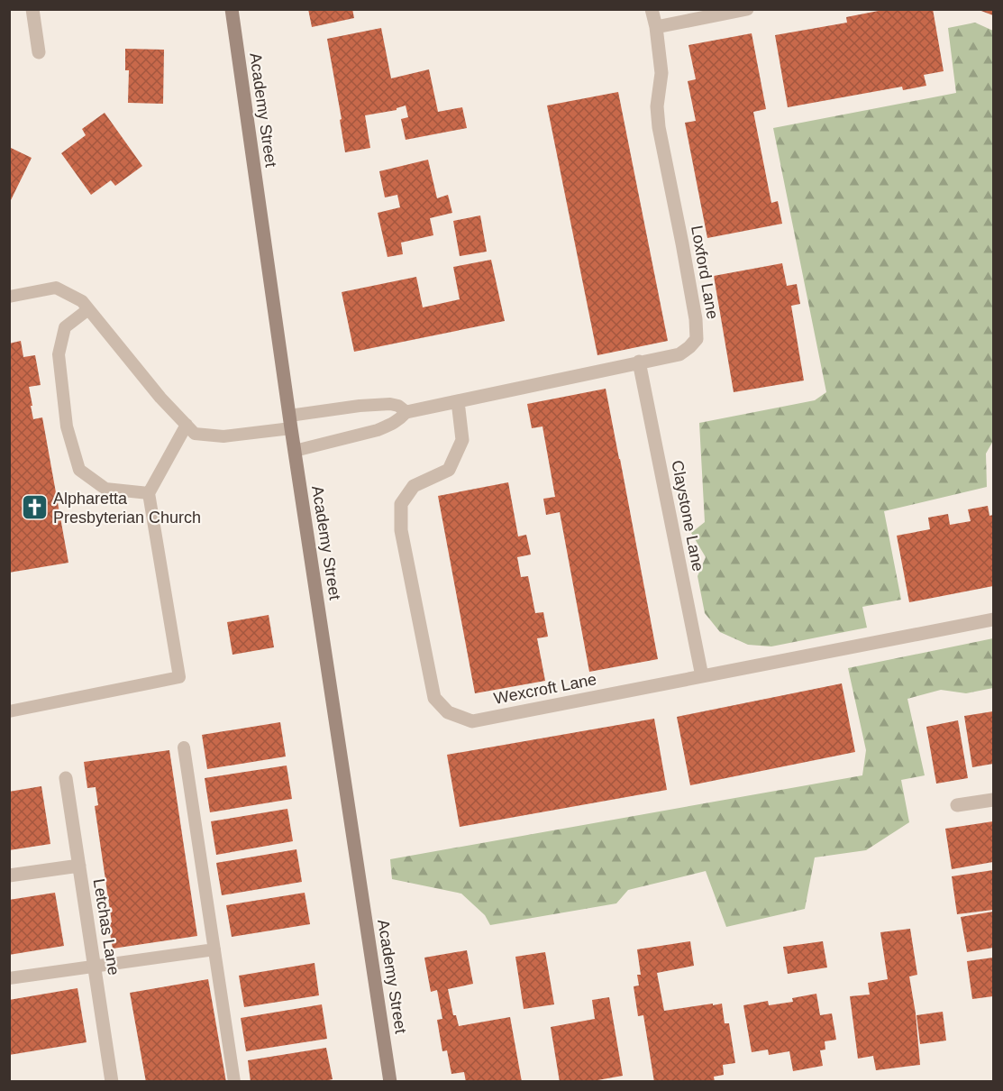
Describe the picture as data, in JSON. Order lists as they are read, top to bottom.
{
  "streets": {
    "street": [
      "Academy Street",
      "Loxford Lane",
      "Claystone Lane",
      "Wexcroft Lane",
      "Letchas Lane"
    ]
  },
  "crossings": [
    ["Loxford Lane", "Claystone Lane"],
    ["Loxford Lane", "Wexcroft Lane"],
    ["Claystone Lane", "Wexcroft Lane"]
  ],
  "places": {
    "church": ["Alpharetta Presbyterian Church"]
  }
}
